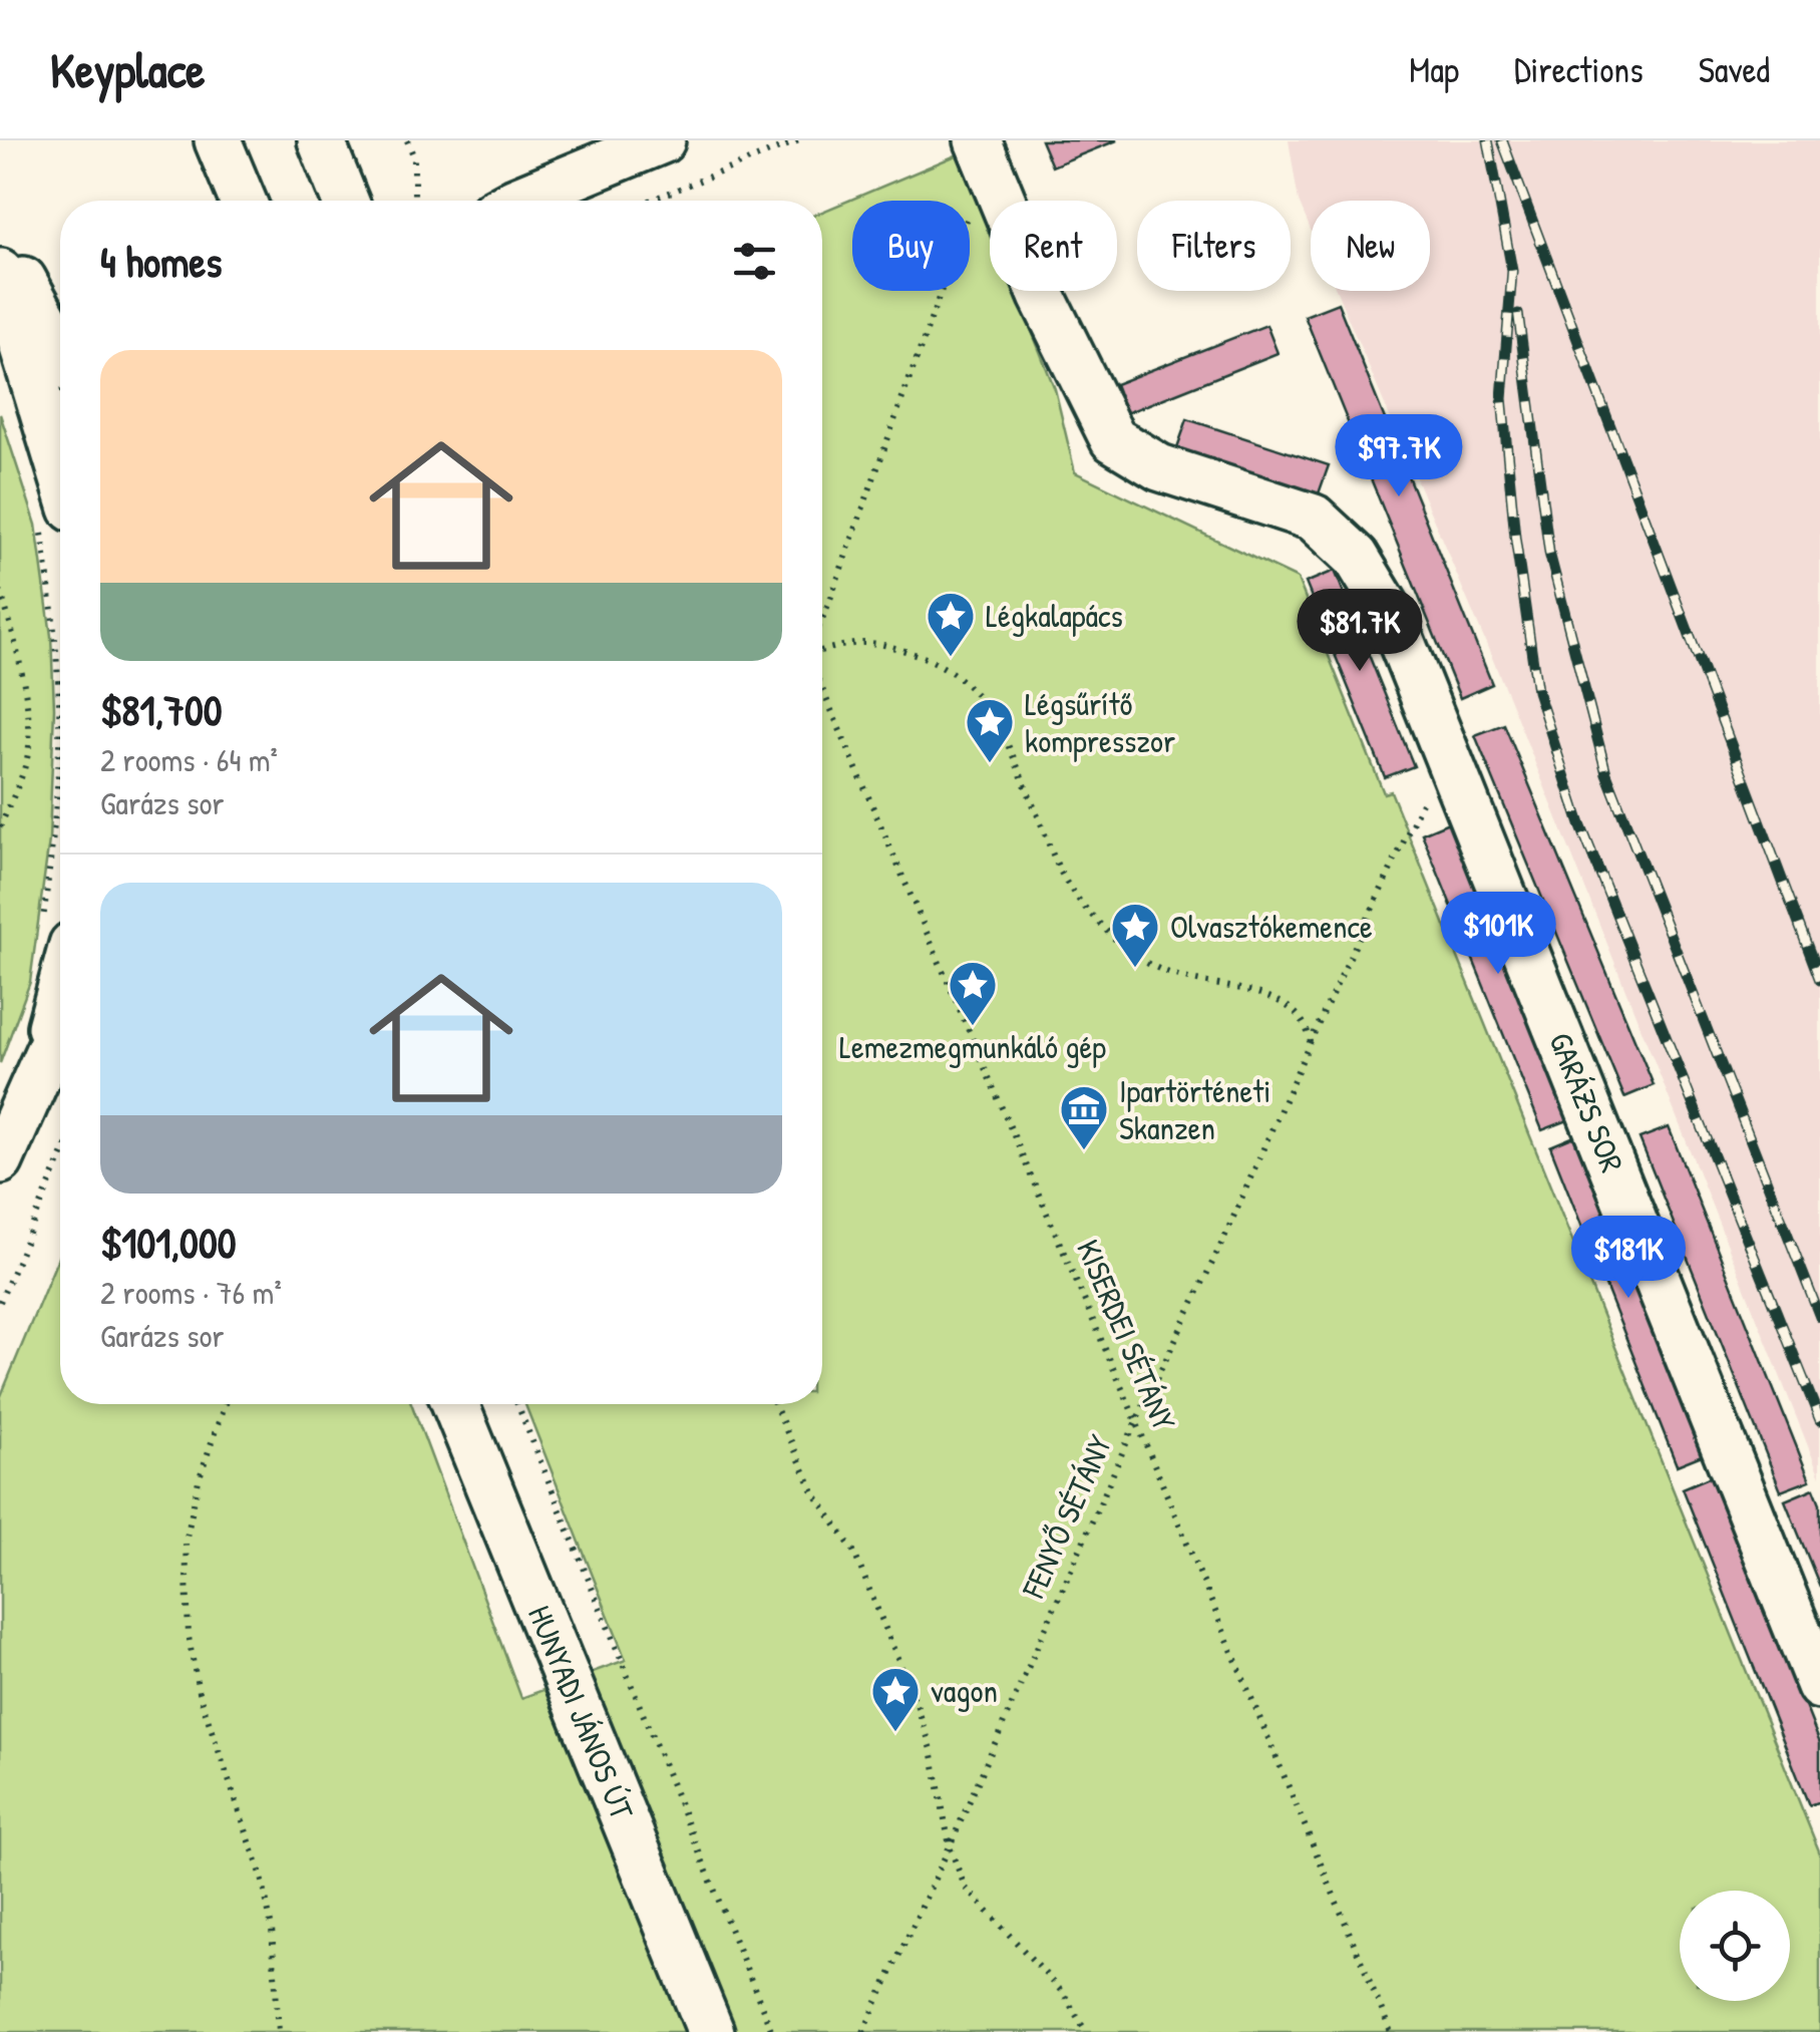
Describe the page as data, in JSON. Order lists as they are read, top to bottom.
{
  "streets": {
    "street": ["GARÁZS SOR", "HUNYADI JÁNOS ÚT"],
    "path": ["KISERDEI SÉTÁNY", "FENYŐ SÉTÁNY"]
  },
  "crossings": [
    ["GARÁZS SOR", "FENYŐ SÉTÁNY"],
    ["KISERDEI SÉTÁNY", "FENYŐ SÉTÁNY"]
  ],
  "places": {
    "place": [
      "Légkalapács",
      "Légsűrítő kompresszor",
      "Olvasztókemence",
      "Lemezmegmunkáló gép",
      "vagon"
    ],
    "museum": ["Ipartörténeti Skanzen"]
  },
  "page": {
    "header": "Keyplace",
    "nav": ["Map", "Directions", "Saved"],
    "chip": [
      "Buy",
      "Rent",
      "Filters",
      "New"
    ],
    "heading": "4 homes",
    "list": [
      {
        "name": "$81,700",
        "note": "2 rooms · 64 m² · Garázs sor"
      },
      {
        "name": "$101,000",
        "note": "2 rooms · 76 m² · Garázs sor"
      }
    ],
    "price": [
      "$97.7K",
      "$81.7K",
      "$101K",
      "$181K"
    ]
  }
}
